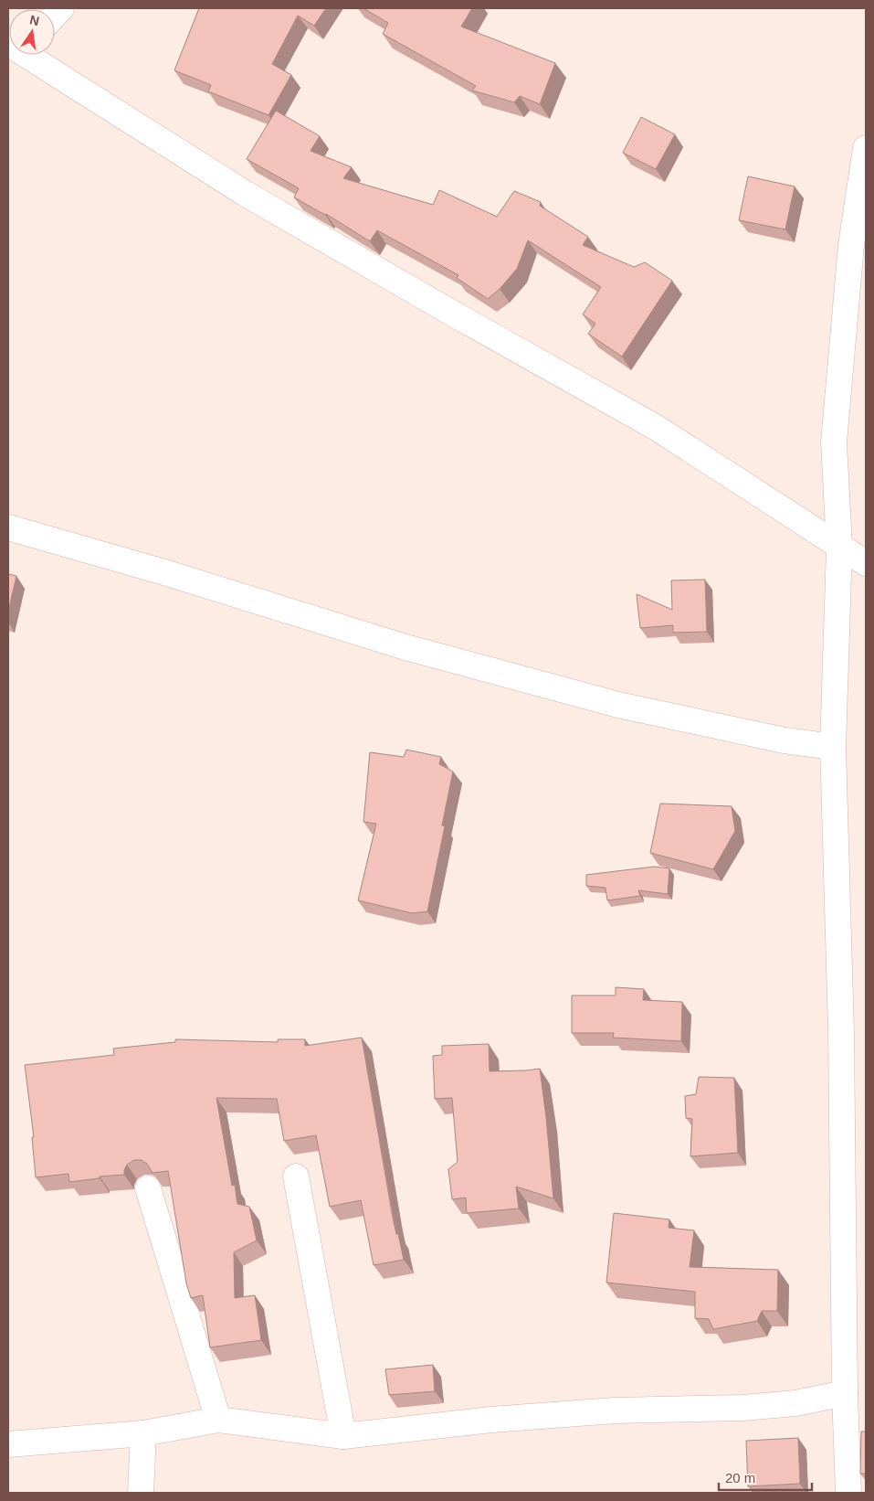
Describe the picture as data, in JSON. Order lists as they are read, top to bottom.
{
  "scale_bar": "20 m",
  "north": "top"
}
